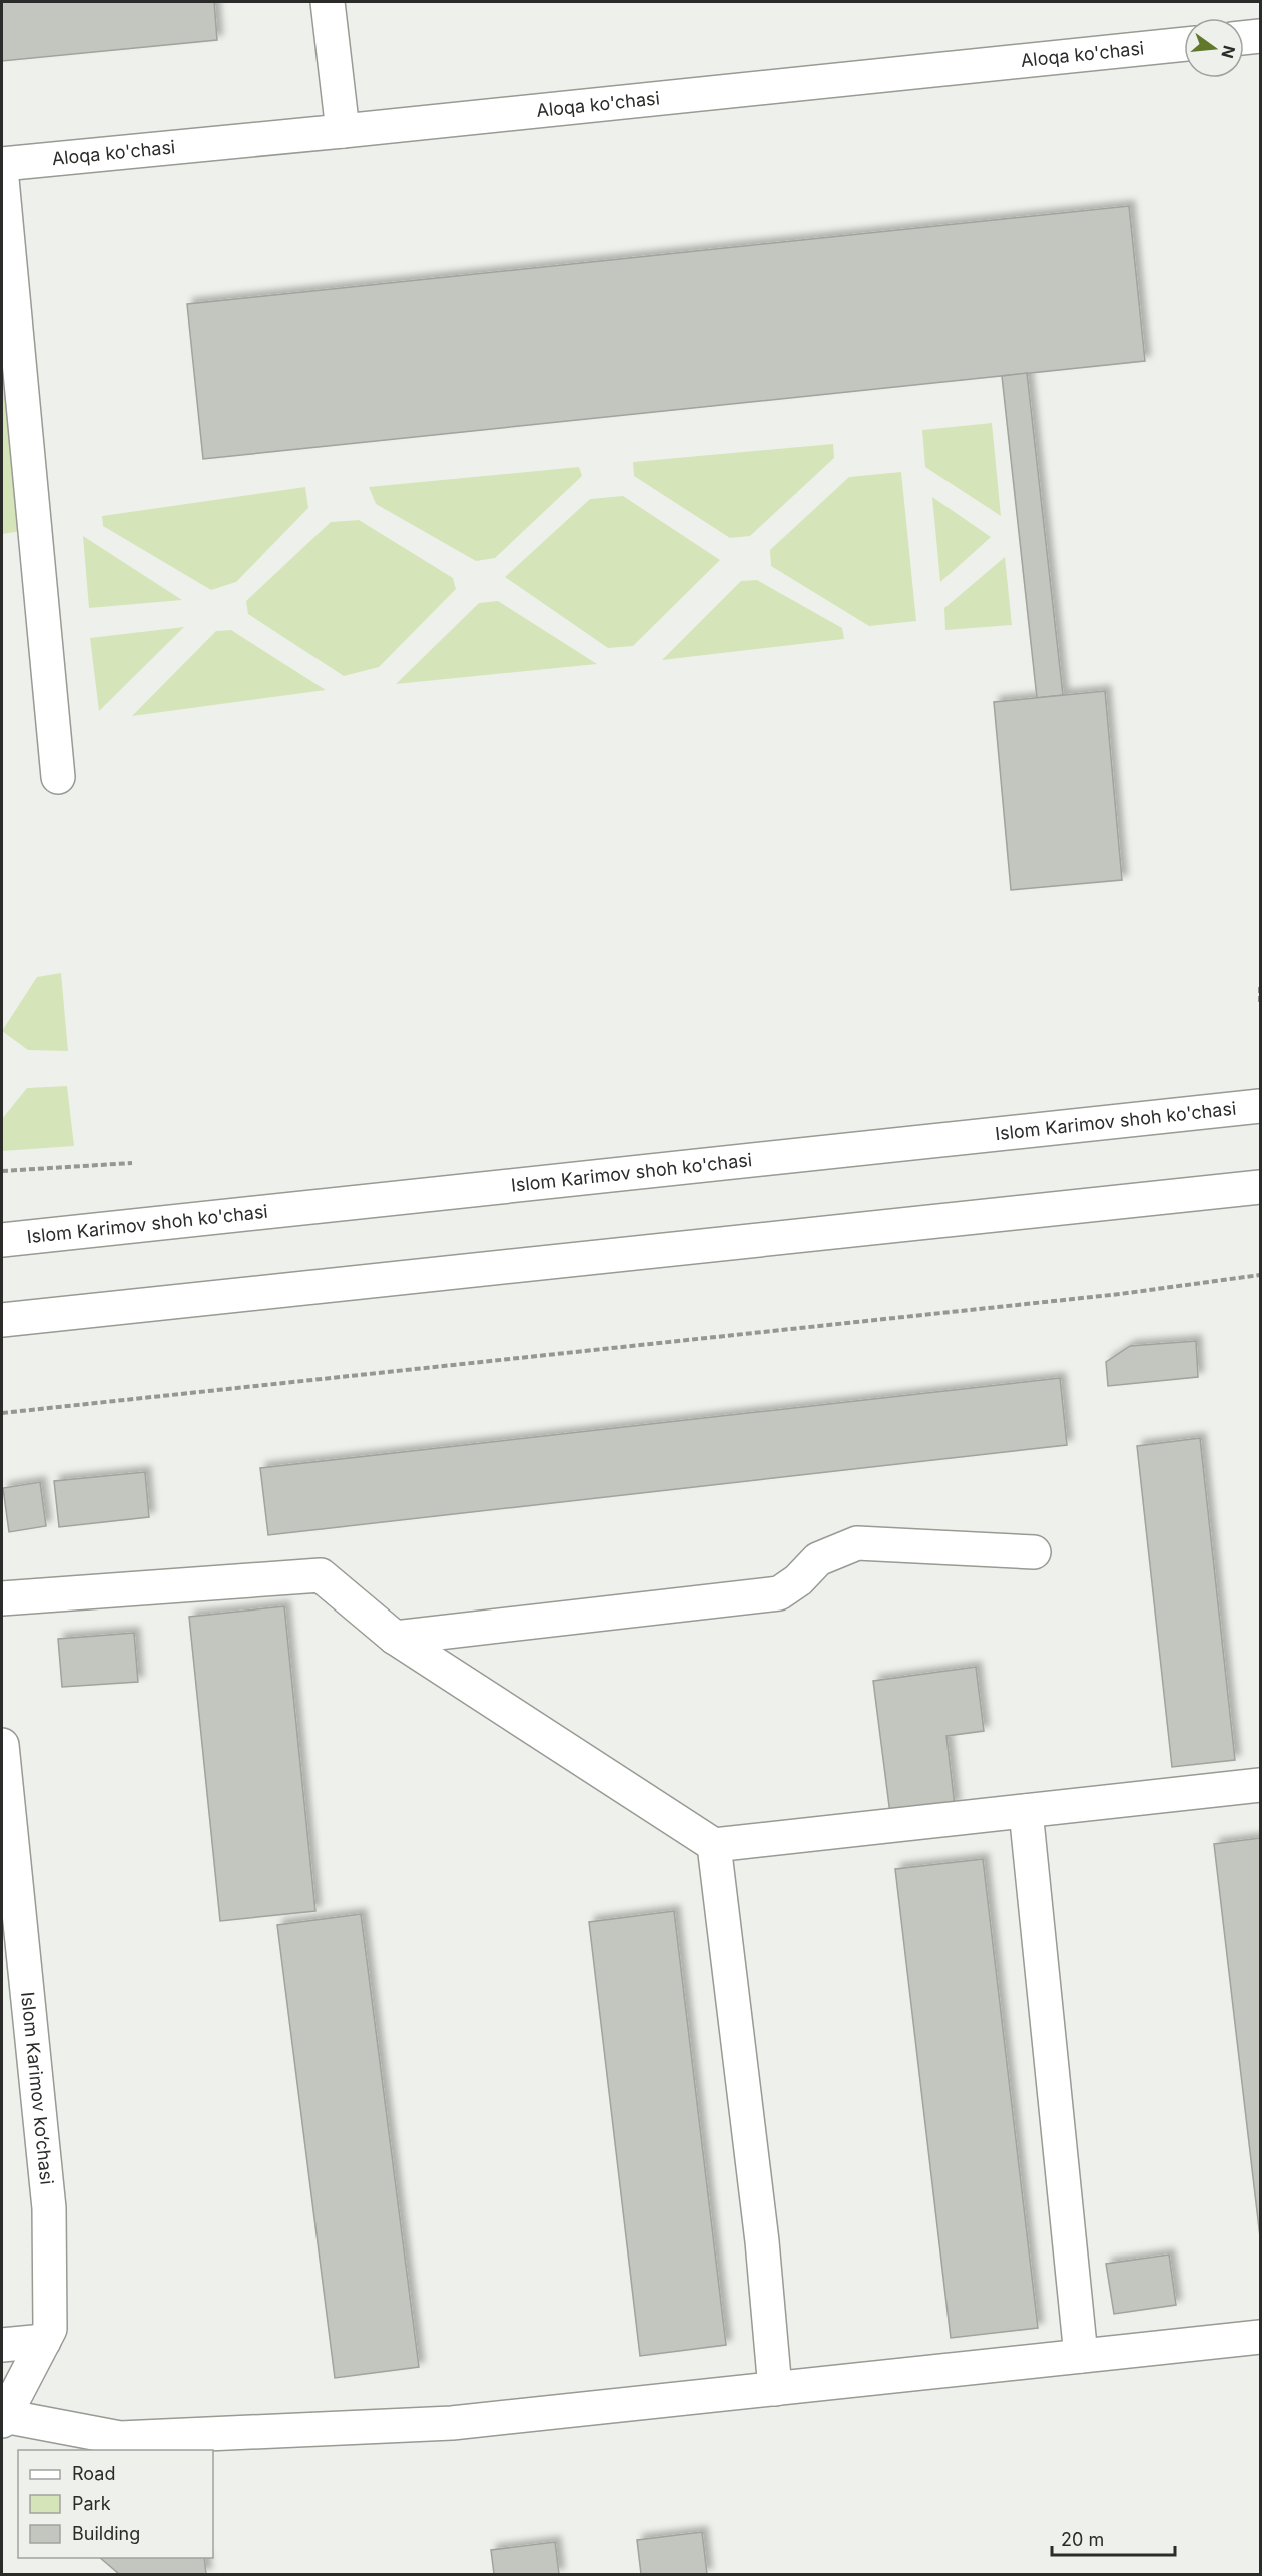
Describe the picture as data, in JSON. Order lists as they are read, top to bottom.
{
  "streets": {
    "street": ["Aloqa ko'chasi", "Islom Karimov shoh ko'chasi", "Islom Karimov ko‘chasi"]
  },
  "legend": ["Road", "Park", "Building"],
  "scale_bar": "20 m",
  "north": "right"
}
